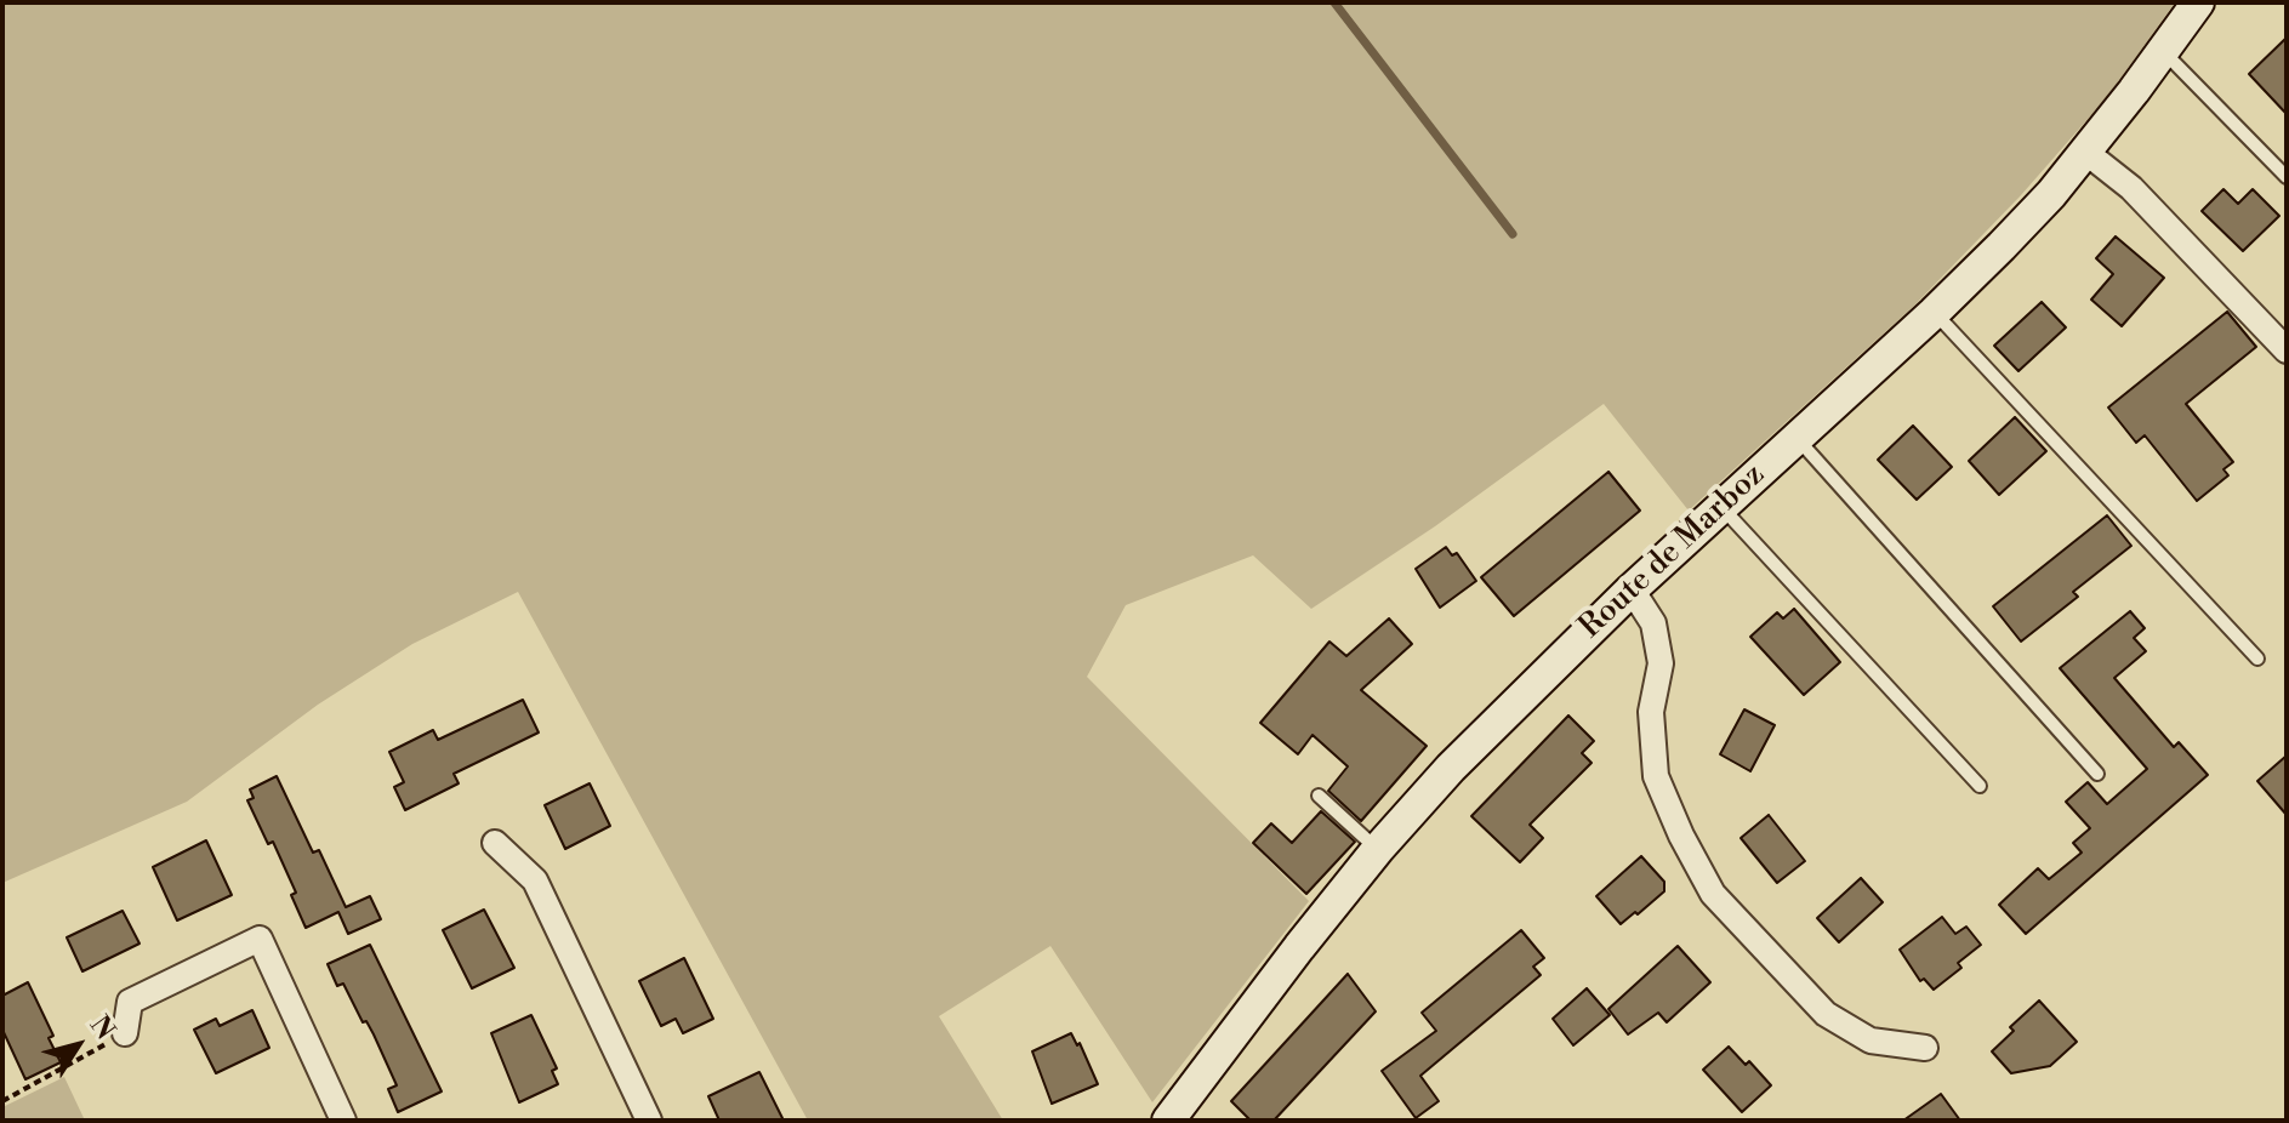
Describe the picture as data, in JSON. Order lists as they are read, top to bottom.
{
  "streets": {
    "main road": ["Route de Marboz"]
  },
  "north": "top right"
}
